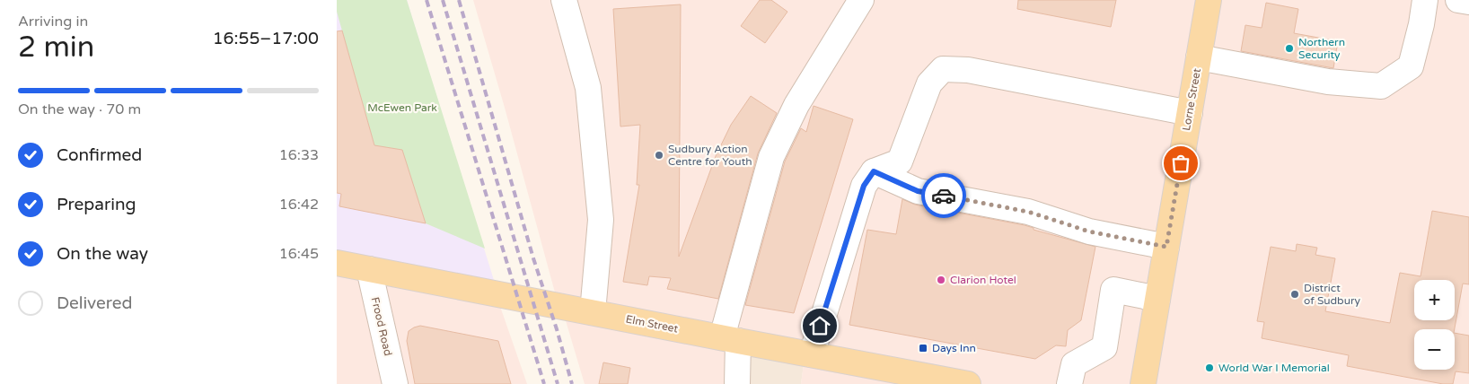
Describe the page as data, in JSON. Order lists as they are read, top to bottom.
{
  "streets": {
    "main road": ["Lorne Street", "Elm Street"],
    "street": ["Frood Road"]
  },
  "crossings": [
    ["Elm Street", "Frood Road"]
  ],
  "parks": ["McEwen Park"],
  "places": {
    "other": [
      "Northern Security",
      "Sudbury Action Centre for Youth",
      "Clarion Hotel",
      "District of Sudbury",
      "World War I Memorial"
    ],
    "transit": ["Days Inn"]
  },
  "page": {
    "heading": ["2 min", "Arriving in", "16:55–17:00"],
    "bar": "On the way · 70 m",
    "list": [
      ["Confirmed", "16:33"],
      ["Preparing", "16:42"],
      ["On the way", "16:45"],
      "Delivered"
    ],
    "map_buttons": ["+", "−"]
  }
}
